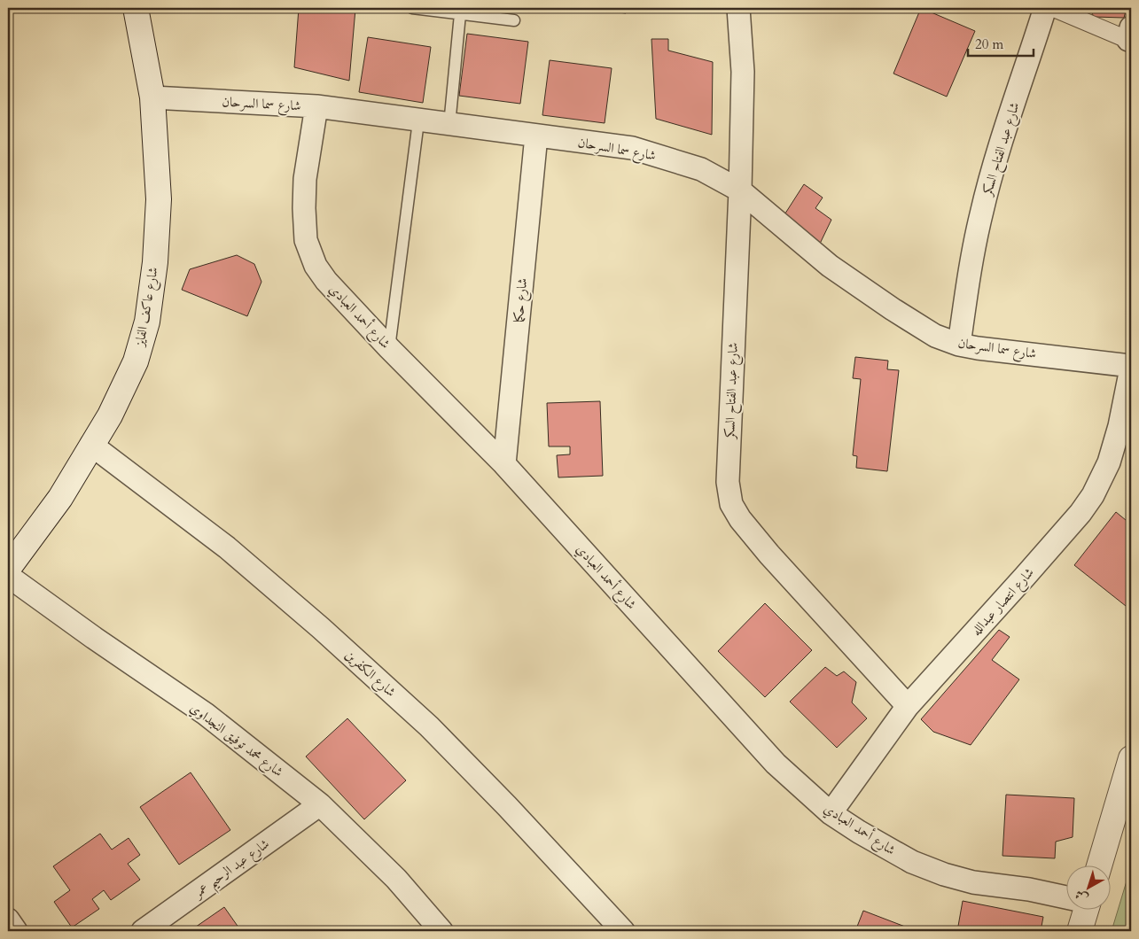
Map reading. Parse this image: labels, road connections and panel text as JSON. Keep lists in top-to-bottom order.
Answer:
{
  "streets": {
    "main road": ["شارع عاكف الفايز"],
    "street": [
      "شارع سما السرحان",
      "شارع عبد الفتاح السكر",
      "شارع حكما",
      "شارع أحمد العبادي",
      "شارع انتصار عبدالله",
      "شارع الكفرين",
      "شارع محمد توفيق النجداوي",
      "شارع عبد الرحيم عمر"
    ]
  },
  "crossings": [
    ["شارع سما السرحان", "شارع عبد الفتاح السكر"],
    ["شارع سما السرحان", "شارع حكما"],
    ["شارع سما السرحان", "شارع عاكف الفايز"],
    ["شارع سما السرحان", "شارع أحمد العبادي"],
    ["شارع سما السرحان", "شارع انتصار عبدالله"],
    ["شارع عبد الفتاح السكر", "شارع انتصار عبدالله"],
    ["شارع حكما", "شارع أحمد العبادي"],
    ["شارع عاكف الفايز", "شارع الكفرين"],
    ["شارع أحمد العبادي", "شارع انتصار عبدالله"],
    ["شارع محمد توفيق النجداوي", "شارع عبد الرحيم عمر"]
  ],
  "scale_bar": "20 m",
  "north": "bottom left"
}
